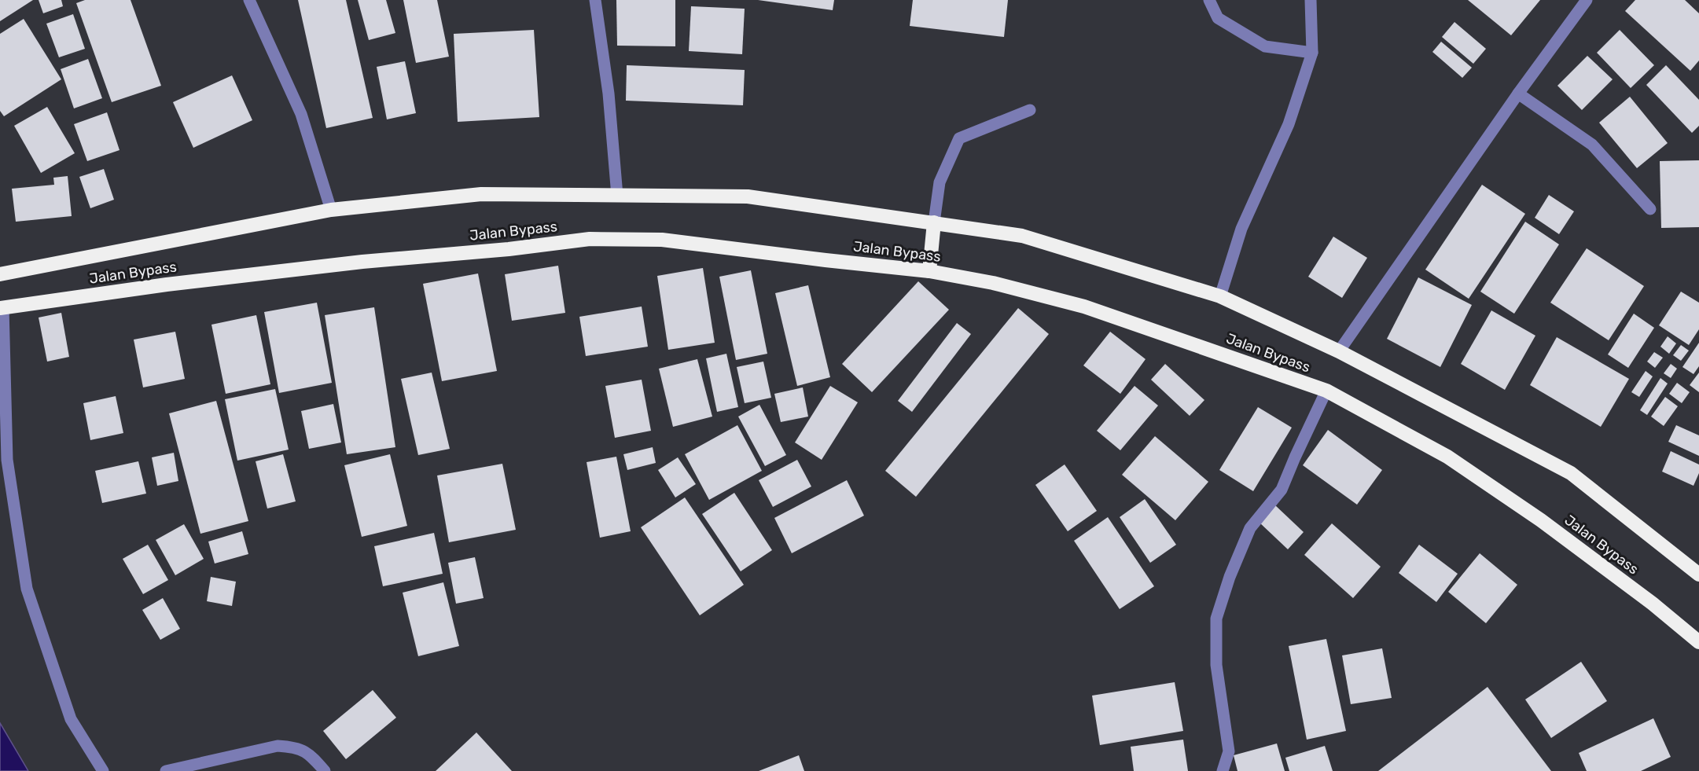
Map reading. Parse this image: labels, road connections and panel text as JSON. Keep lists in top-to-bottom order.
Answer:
{
  "streets": {
    "highway": ["Jalan Bypass"]
  }
}
